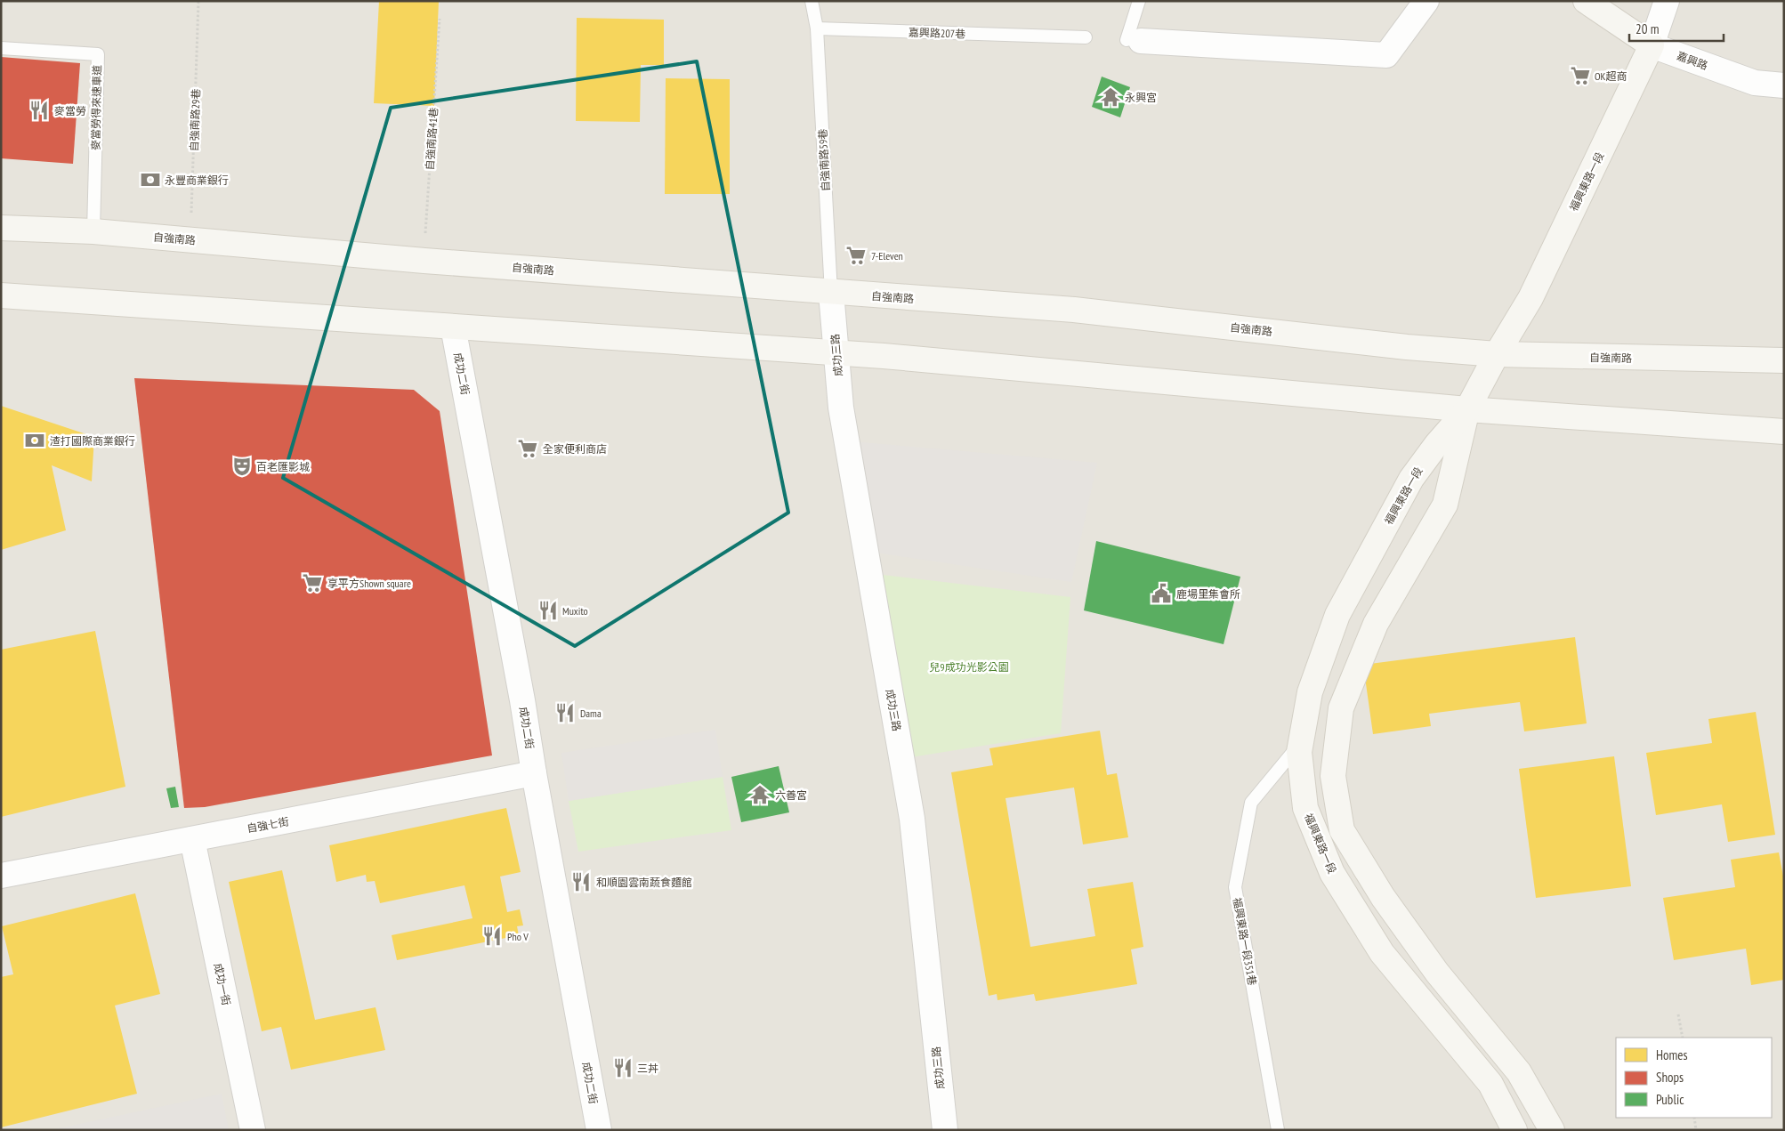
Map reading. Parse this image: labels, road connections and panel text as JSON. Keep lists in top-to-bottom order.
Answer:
{
  "streets": {
    "main road": ["嘉興路", "福興東路一段", "自強南路"],
    "street": [
      "成功三路",
      "成功二街",
      "自強七街",
      "成功一街"
    ],
    "lane": [
      "嘉興路207巷",
      "麥當勞得來速車道",
      "自強南路59巷",
      "福興東路一段351巷"
    ],
    "path": ["自強南路29巷", "自強南路41巷"]
  },
  "crossings": [
    ["嘉興路207巷", "自強南路59巷"],
    ["嘉興路", "福興東路一段"],
    ["麥當勞得來速車道", "自強南路"],
    ["自強南路29巷", "自強南路"],
    ["自強南路41巷", "自強南路"],
    ["自強南路59巷", "自強南路"],
    ["自強南路59巷", "成功三路"],
    ["福興東路一段", "自強南路"],
    ["福興東路一段", "福興東路一段351巷"],
    ["自強南路", "成功三路"],
    ["成功二街", "自強七街"],
    ["自強七街", "成功一街"]
  ],
  "parks": ["兒9成功光影公園"],
  "places": {
    "supermarket": [
      "OK超商",
      "7-Eleven",
      "全家便利商店",
      "享平方Shown square"
    ],
    "temple": ["永興宮", "六善宮"],
    "restaurant": [
      "麥當勞",
      "Muxito",
      "Dama",
      "和順園雲南蔬食麵館",
      "Pho V",
      "三丼"
    ],
    "bank": ["永豐商業銀行", "渣打國際商業銀行"],
    "theatre": ["百老匯影城"],
    "public building": ["鹿場里集會所"]
  },
  "legend": ["Homes", "Shops", "Public"],
  "scale_bar": "20 m"
}
